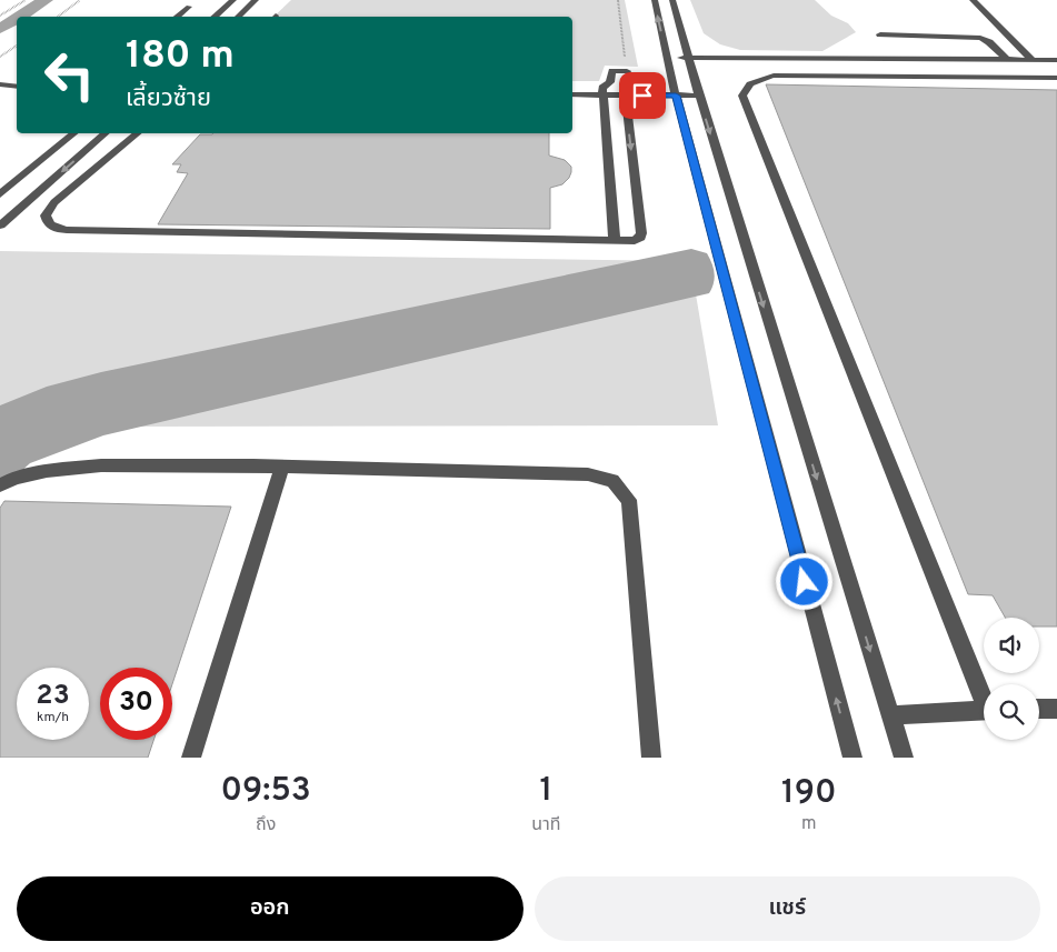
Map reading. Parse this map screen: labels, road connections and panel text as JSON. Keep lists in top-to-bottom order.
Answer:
{
  "page": {
    "turn": ["180 m", "เลี้ยวซ้าย"],
    "speed": "23 km/h",
    "limit": "30",
    "eta": [
      "09:53",
      "ถึง",
      "1",
      "นาที",
      "190",
      "m"
    ],
    "buttons": ["ออก", "แชร์"]
  }
}
